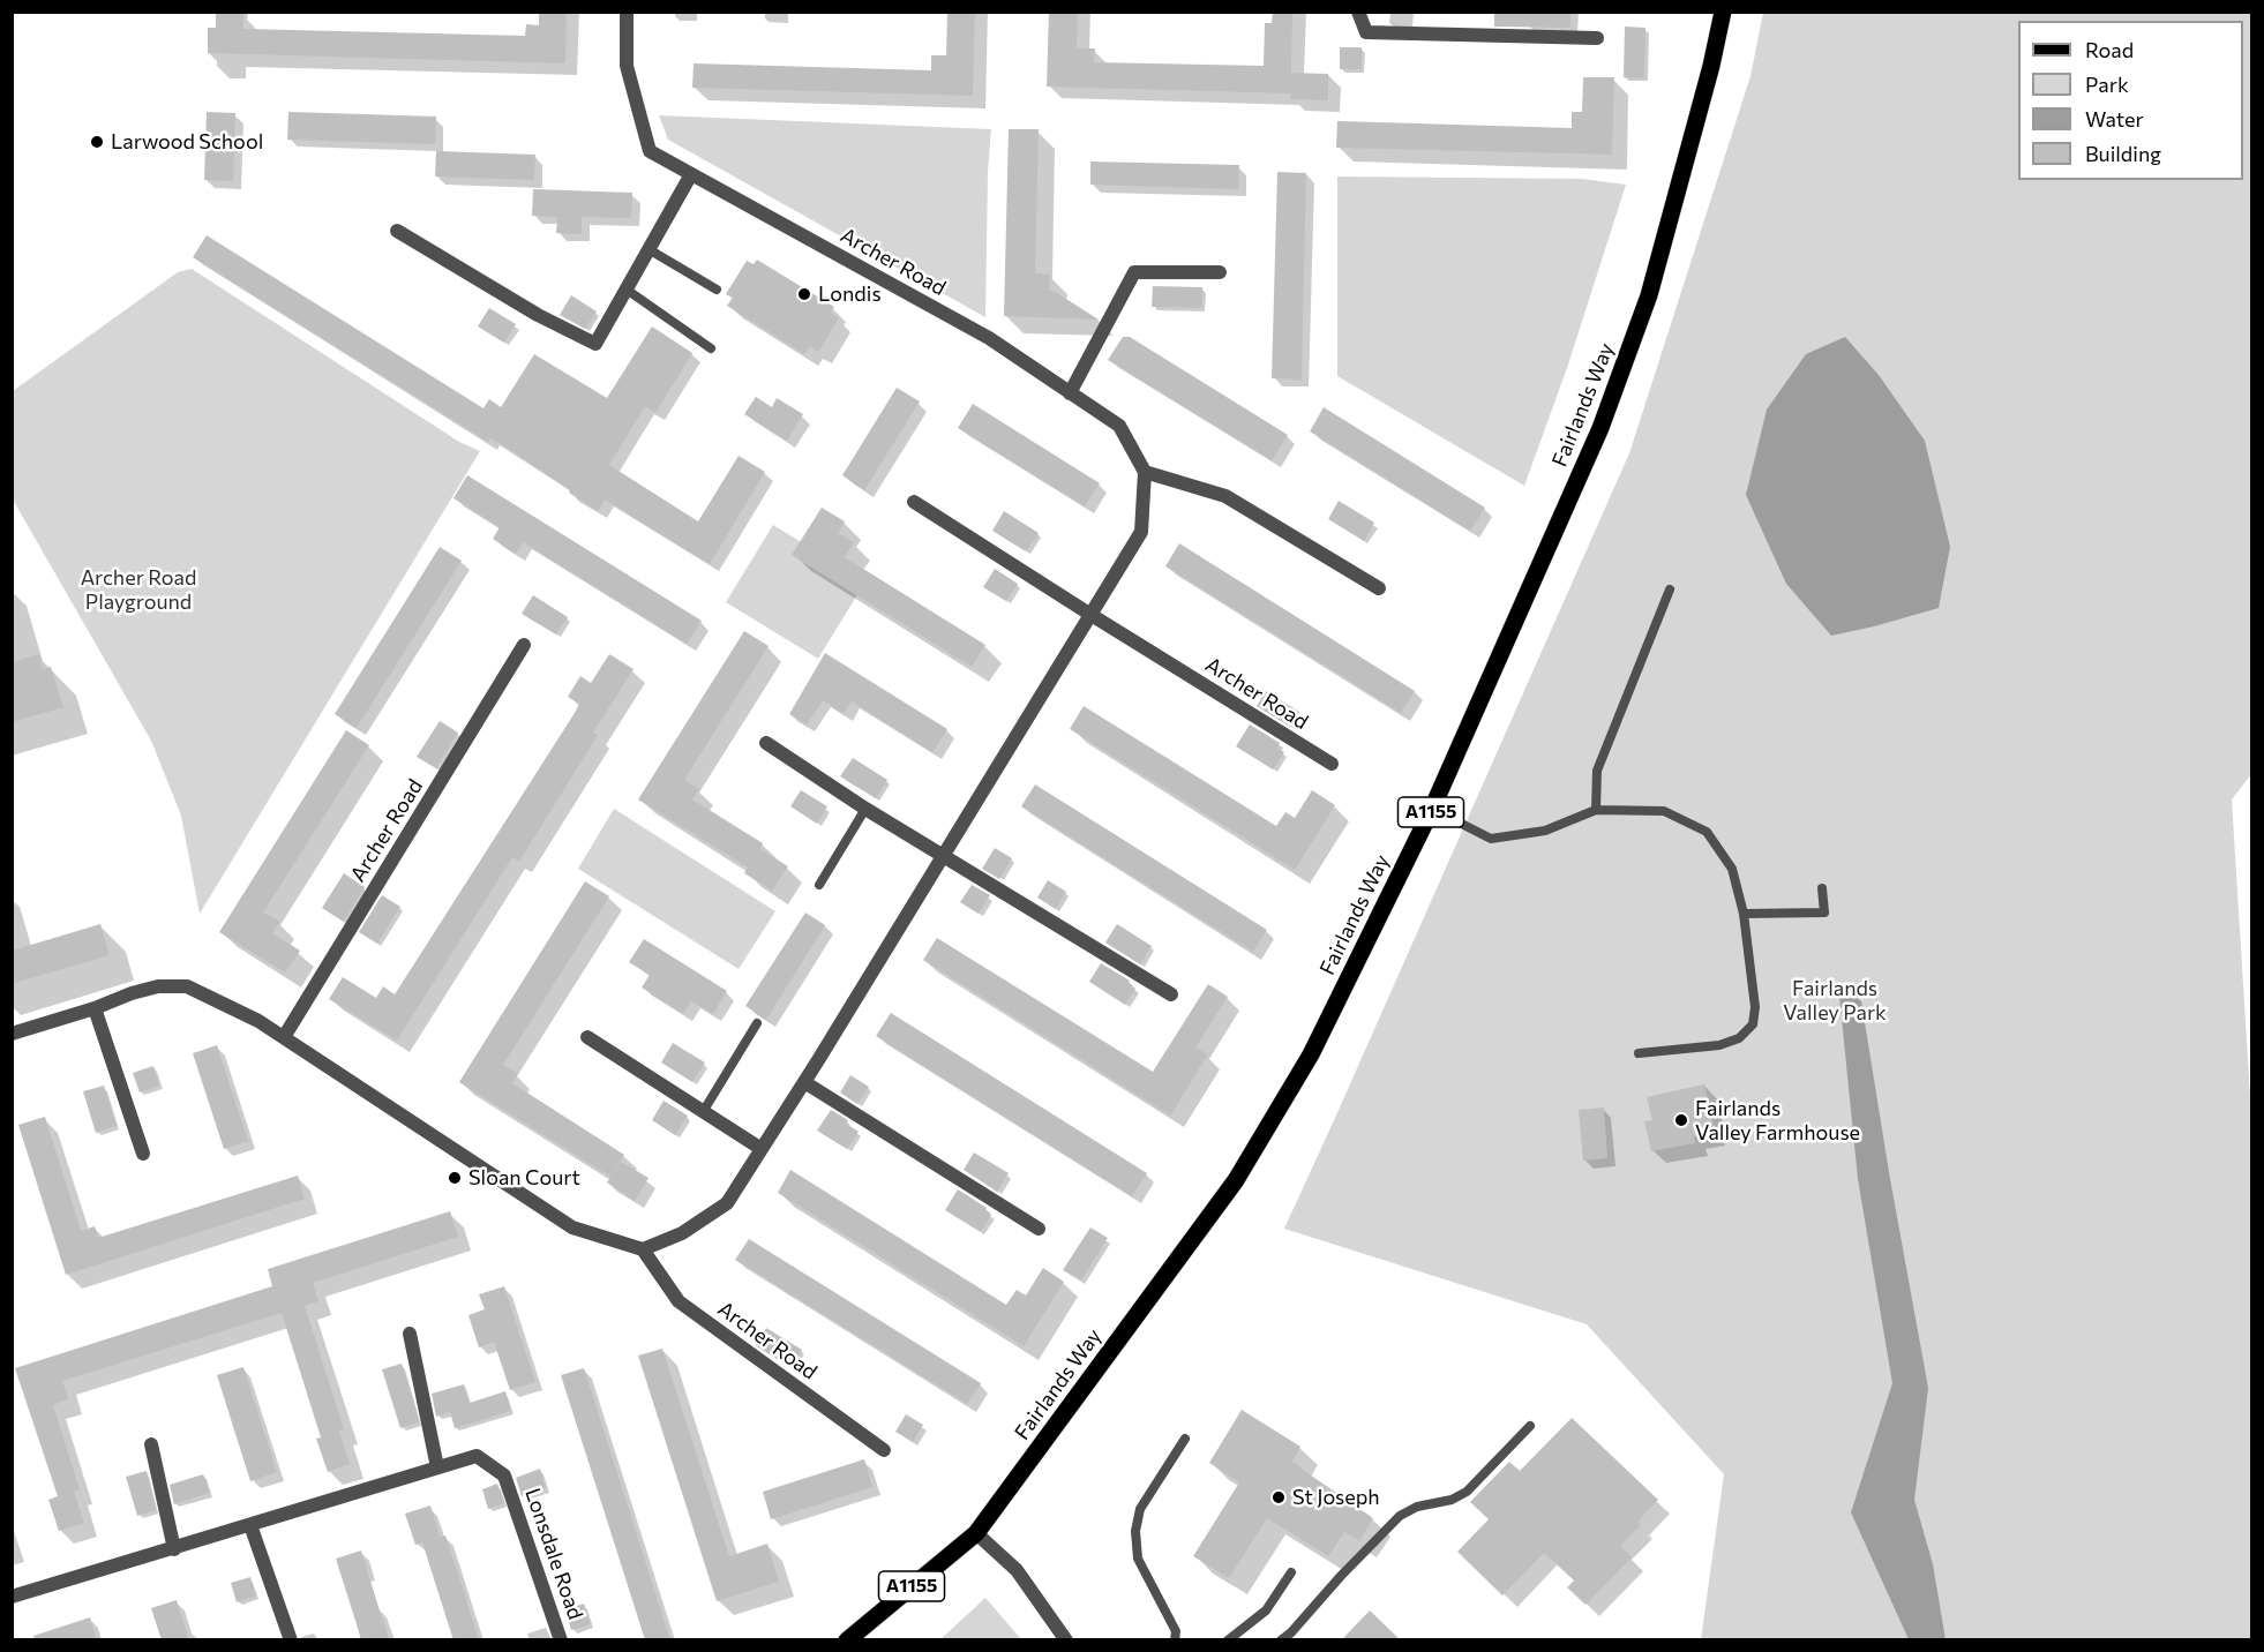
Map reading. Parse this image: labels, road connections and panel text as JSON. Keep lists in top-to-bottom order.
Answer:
{
  "streets": {
    "main road": ["Fairlands Way", "A1155"],
    "street": ["Archer Road", "Lonsdale Road"]
  },
  "parks": ["Archer Road Playground", "Fairlands Valley Park"],
  "places": [
    "Larwood School",
    "Londis",
    "Fairlands Valley Farmhouse",
    "Sloan Court",
    "St Joseph"
  ],
  "legend": [
    "Road",
    "Park",
    "Water",
    "Building"
  ]
}
